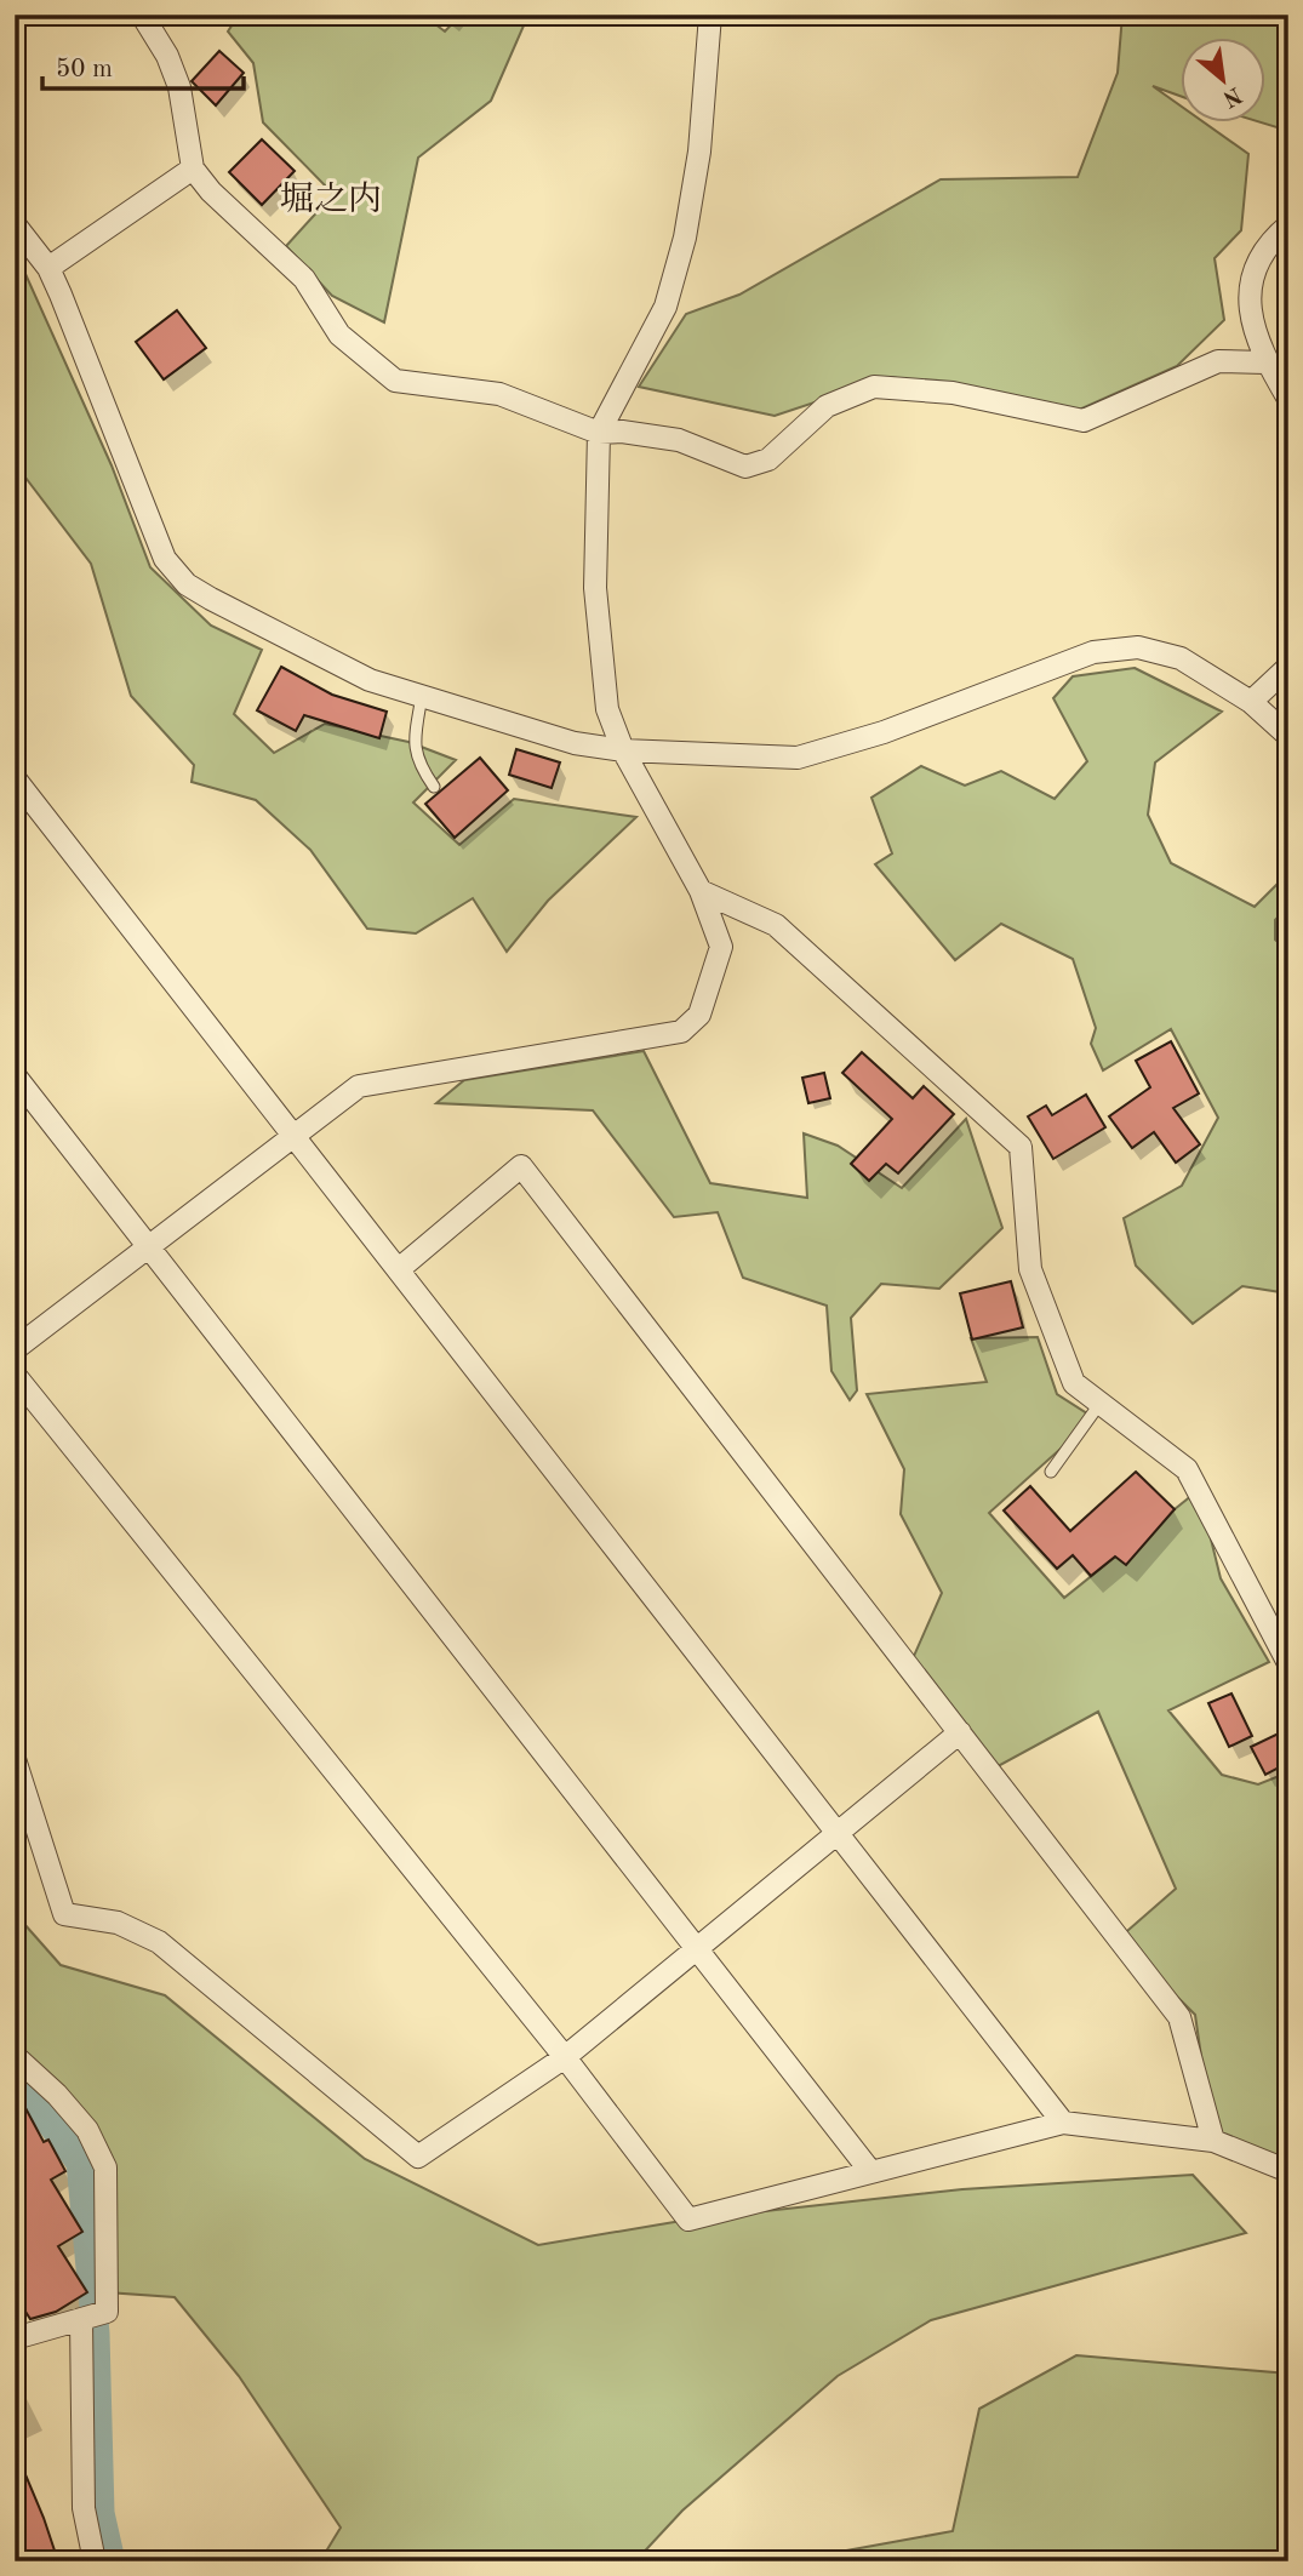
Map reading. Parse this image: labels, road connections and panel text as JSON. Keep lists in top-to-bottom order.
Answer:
{
  "districts": ["堀之内"],
  "scale_bar": "50 m",
  "north": "bottom right"
}
